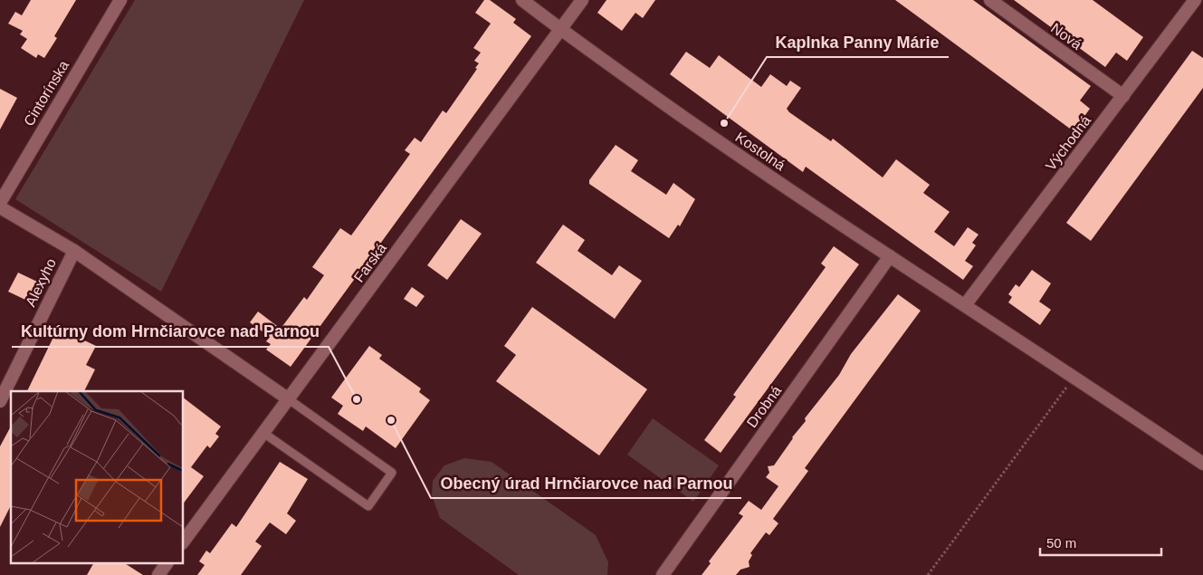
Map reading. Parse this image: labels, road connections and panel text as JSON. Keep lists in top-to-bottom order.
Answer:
{
  "streets": {
    "street": [
      "Nová",
      "Cintorínska",
      "Východná",
      "Kostolná",
      "Farská",
      "Alexyho",
      "Drobná"
    ]
  },
  "crossings": [
    ["Nová", "Východná"],
    ["Východná", "Kostolná"],
    ["Kostolná", "Farská"],
    ["Kostolná", "Drobná"]
  ],
  "places": ["Kaplnka Panny Márie", "Kultúrny dom Hrnčiarovce nad Parnou", "Obecný úrad Hrnčiarovce nad Parnou"],
  "scale_bar": "50 m"
}
